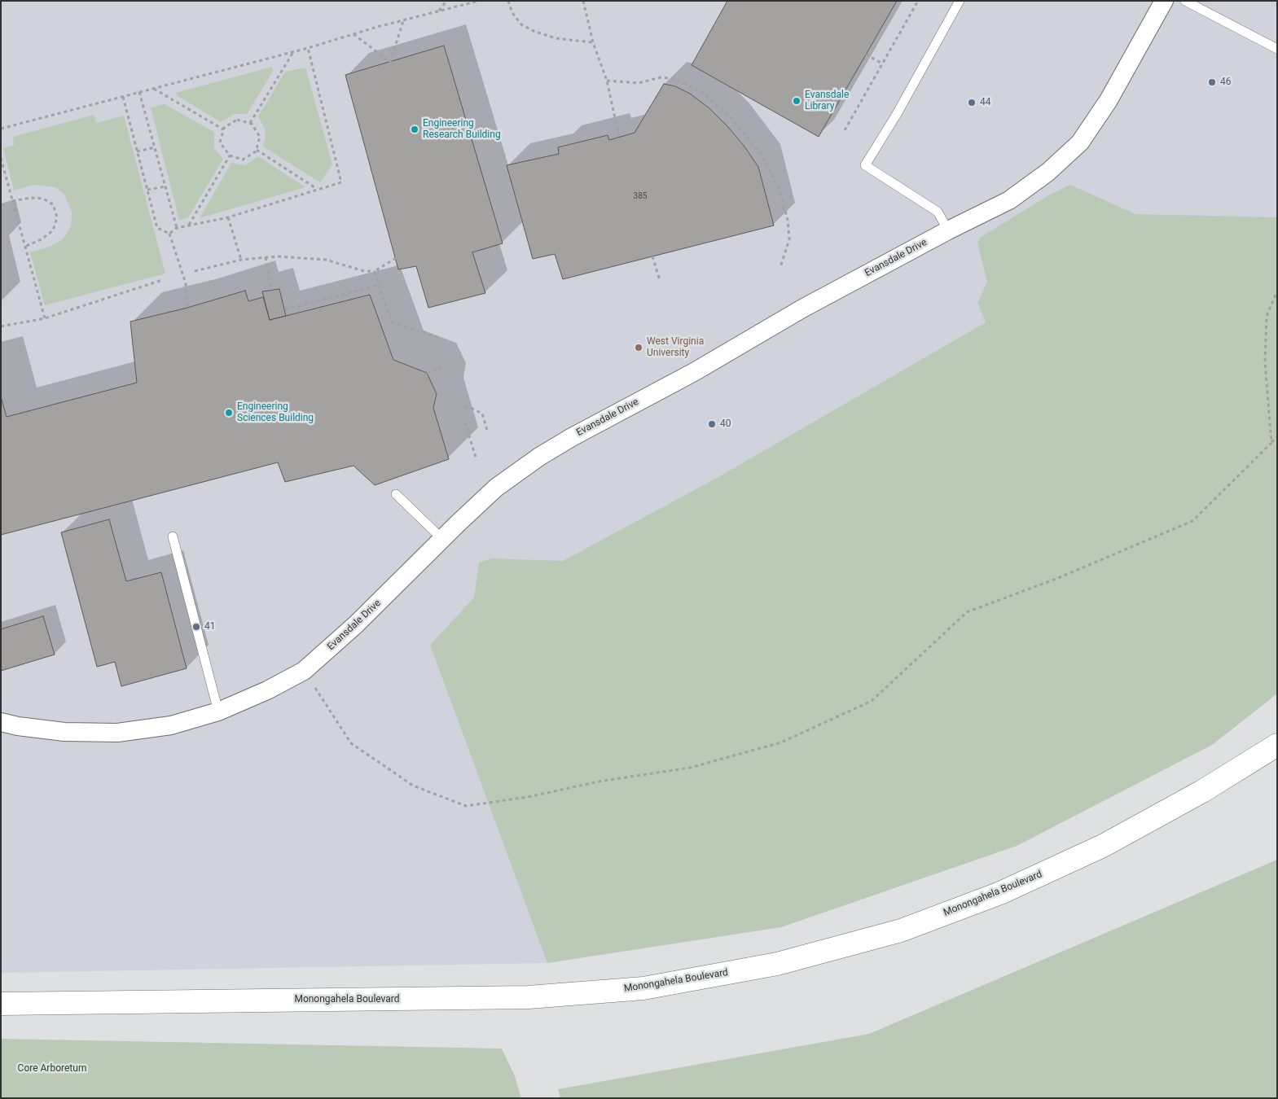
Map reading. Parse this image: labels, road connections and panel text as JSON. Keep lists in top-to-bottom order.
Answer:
{
  "streets": {
    "main road": ["Monongahela Boulevard"],
    "street": ["Evansdale Drive"]
  },
  "parks": ["Core Arboretum"],
  "places": [
    "46",
    "Evansdale Library",
    "44",
    "Engineering Research Building",
    "West Virginia University",
    "Engineering Sciences Building",
    "40",
    "41"
  ],
  "house_numbers": ["385"]
}
